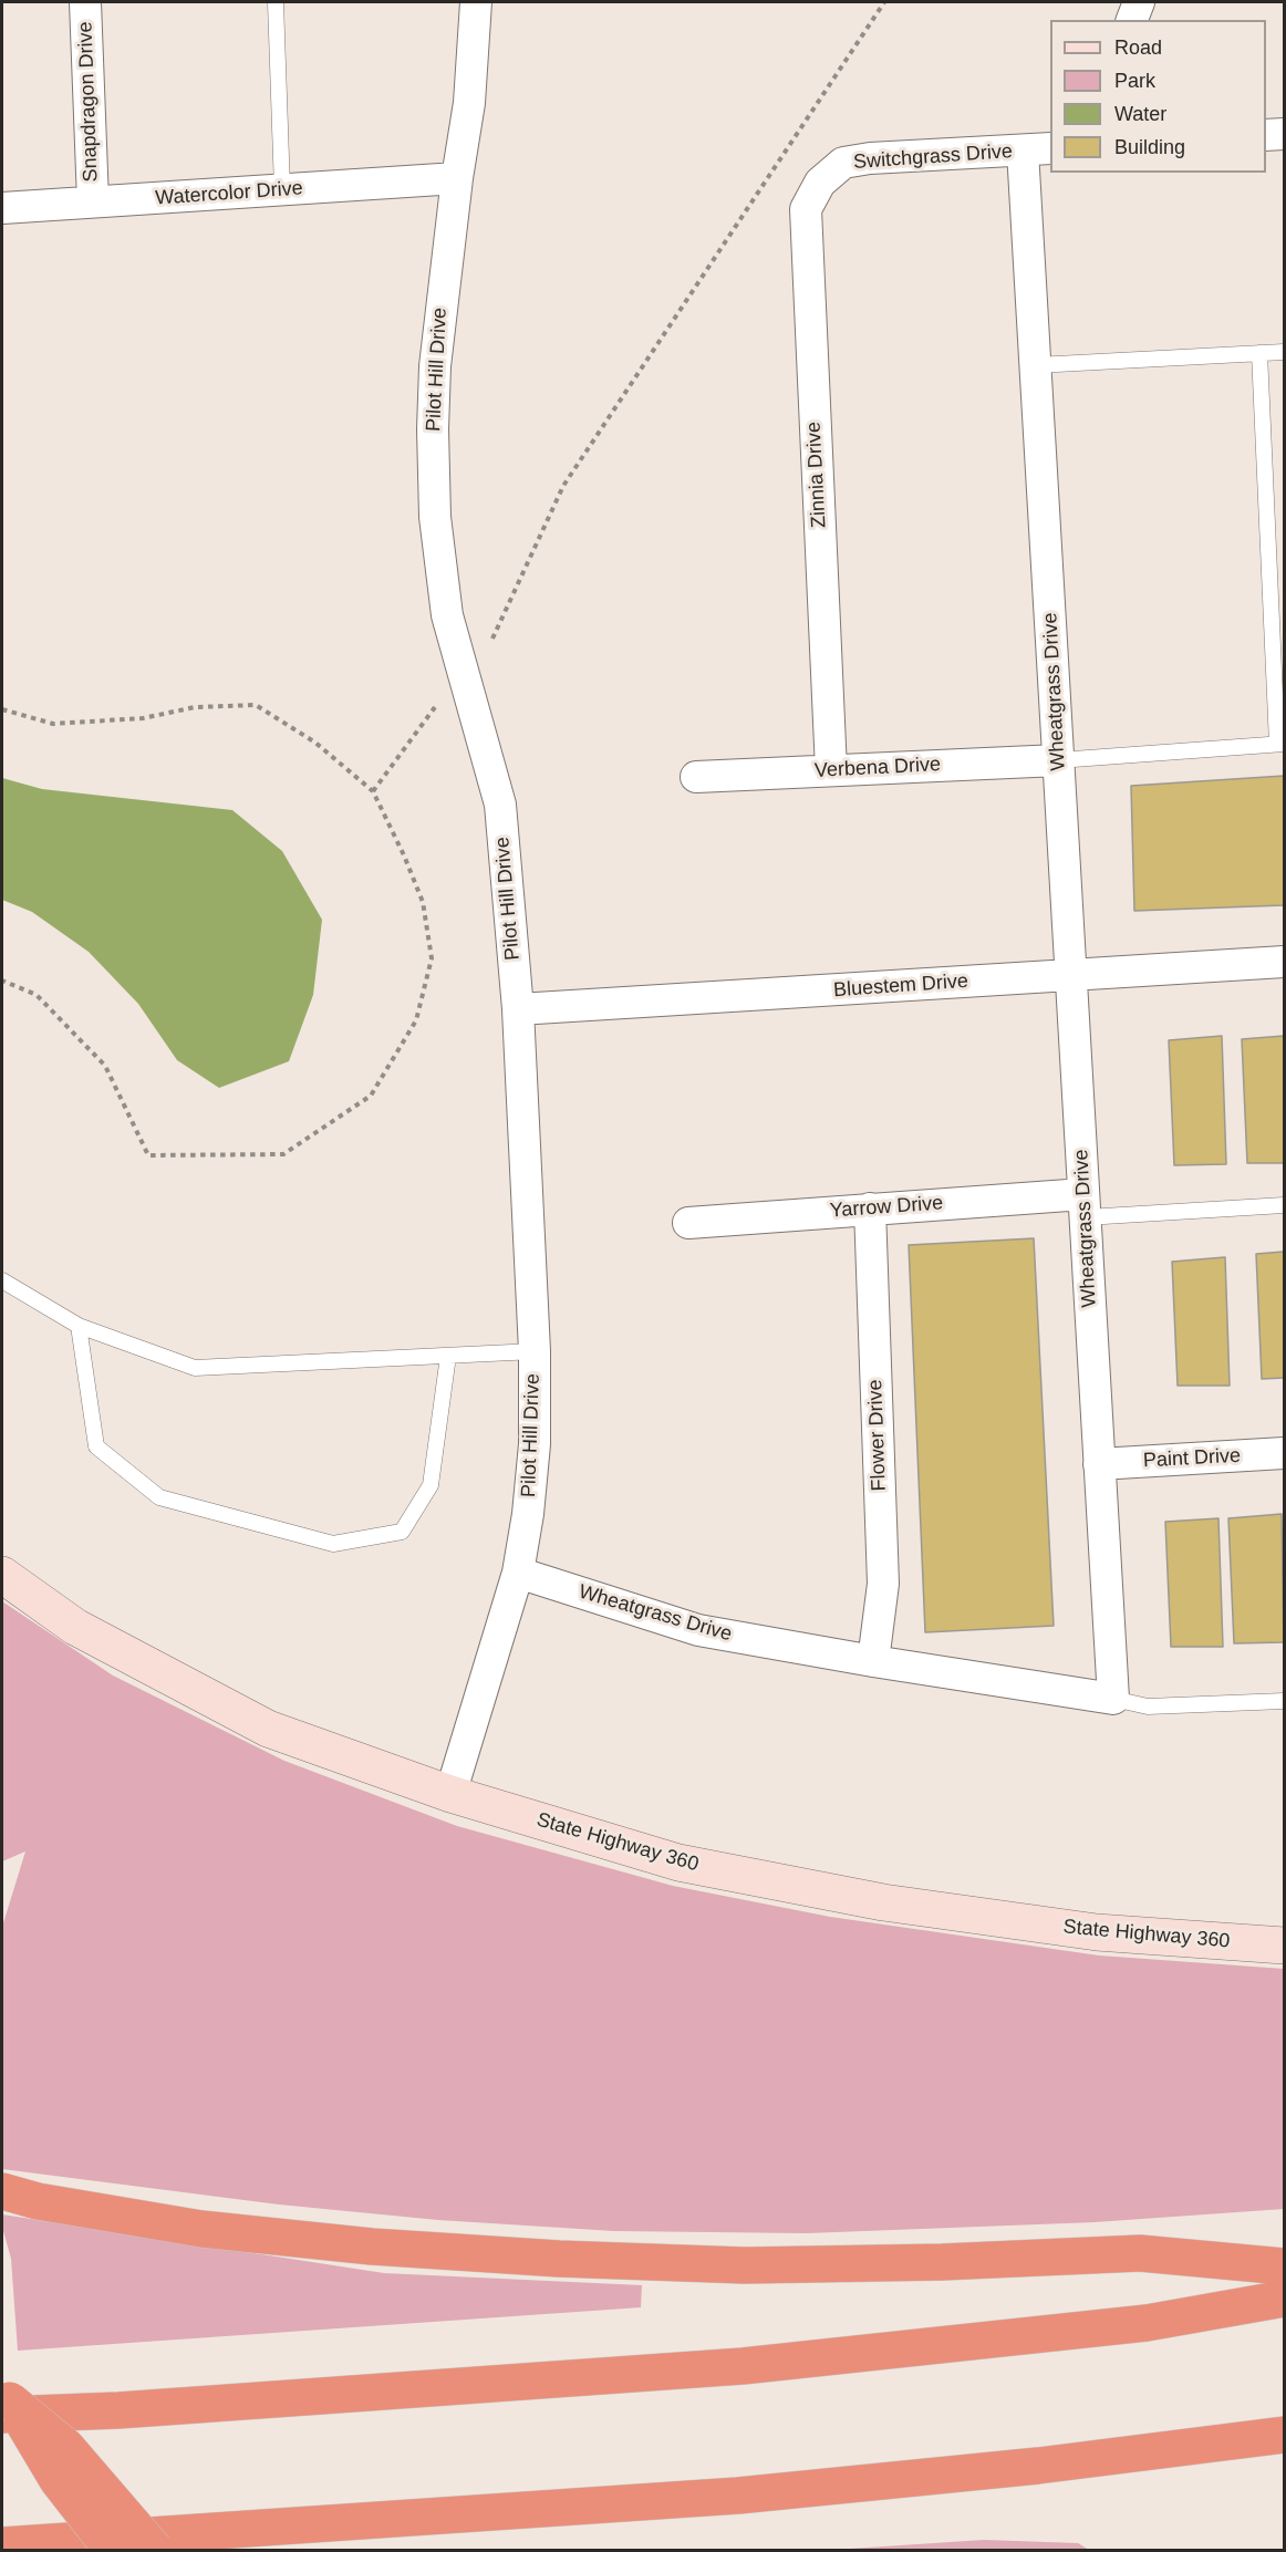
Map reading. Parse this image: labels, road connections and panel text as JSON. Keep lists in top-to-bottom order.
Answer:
{
  "streets": {
    "main road": ["State Highway 360"],
    "street": [
      "Snapdragon Drive",
      "Switchgrass Drive",
      "Watercolor Drive",
      "Pilot Hill Drive",
      "Zinnia Drive",
      "Wheatgrass Drive",
      "Verbena Drive",
      "Bluestem Drive",
      "Yarrow Drive",
      "Flower Drive",
      "Paint Drive"
    ]
  },
  "crossings": [
    ["Snapdragon Drive", "Watercolor Drive"],
    ["Switchgrass Drive", "Zinnia Drive"],
    ["Switchgrass Drive", "Wheatgrass Drive"],
    ["Watercolor Drive", "Pilot Hill Drive"],
    ["Pilot Hill Drive", "Wheatgrass Drive"],
    ["Pilot Hill Drive", "Bluestem Drive"],
    ["Pilot Hill Drive", "State Highway 360"],
    ["Zinnia Drive", "Verbena Drive"],
    ["Wheatgrass Drive", "Verbena Drive"],
    ["Wheatgrass Drive", "Bluestem Drive"],
    ["Wheatgrass Drive", "Yarrow Drive"],
    ["Wheatgrass Drive", "Flower Drive"],
    ["Wheatgrass Drive", "Paint Drive"],
    ["Yarrow Drive", "Flower Drive"]
  ],
  "legend": [
    "Road",
    "Park",
    "Water",
    "Building"
  ]
}
